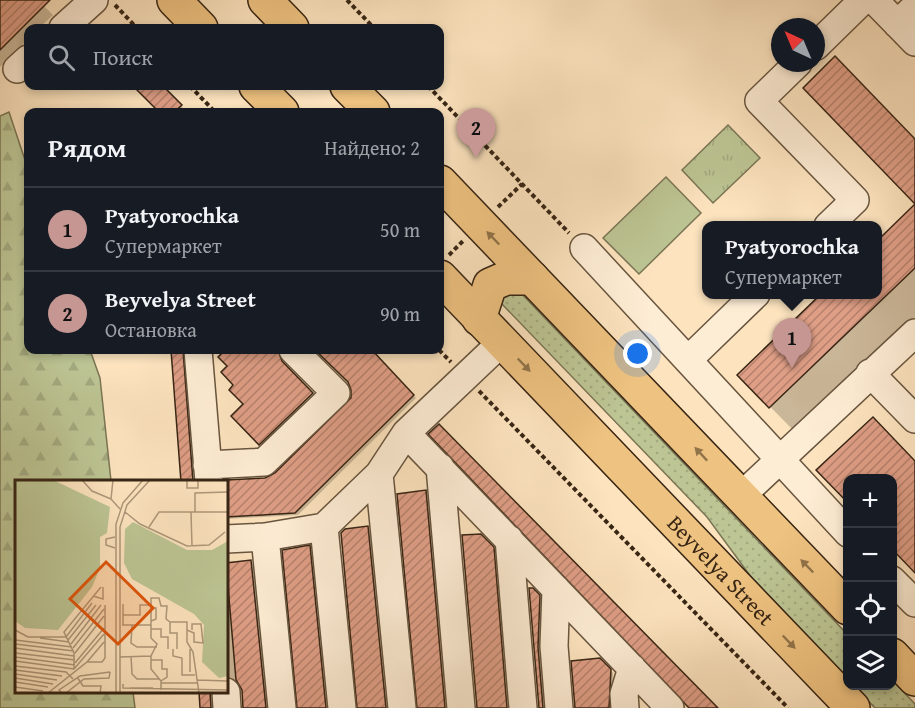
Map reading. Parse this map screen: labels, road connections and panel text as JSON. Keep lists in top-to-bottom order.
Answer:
{
  "streets": {
    "main road": ["Beyvelya Street"]
  },
  "north": "top left",
  "page": {
    "search": "Поиск",
    "pins": ["2", "1"],
    "heading": ["Рядом", "Найдено: 2"],
    "list": [
      {
        "mark": "1",
        "name": "Pyatyorochka",
        "note": "Супермаркет",
        "value": "50 m"
      },
      {
        "mark": "2",
        "name": "Beyvelya Street",
        "note": "Остановка",
        "value": "90 m"
      }
    ],
    "popup": ["Pyatyorochka", "Супермаркет"],
    "map_buttons": ["+", "−"]
  }
}
